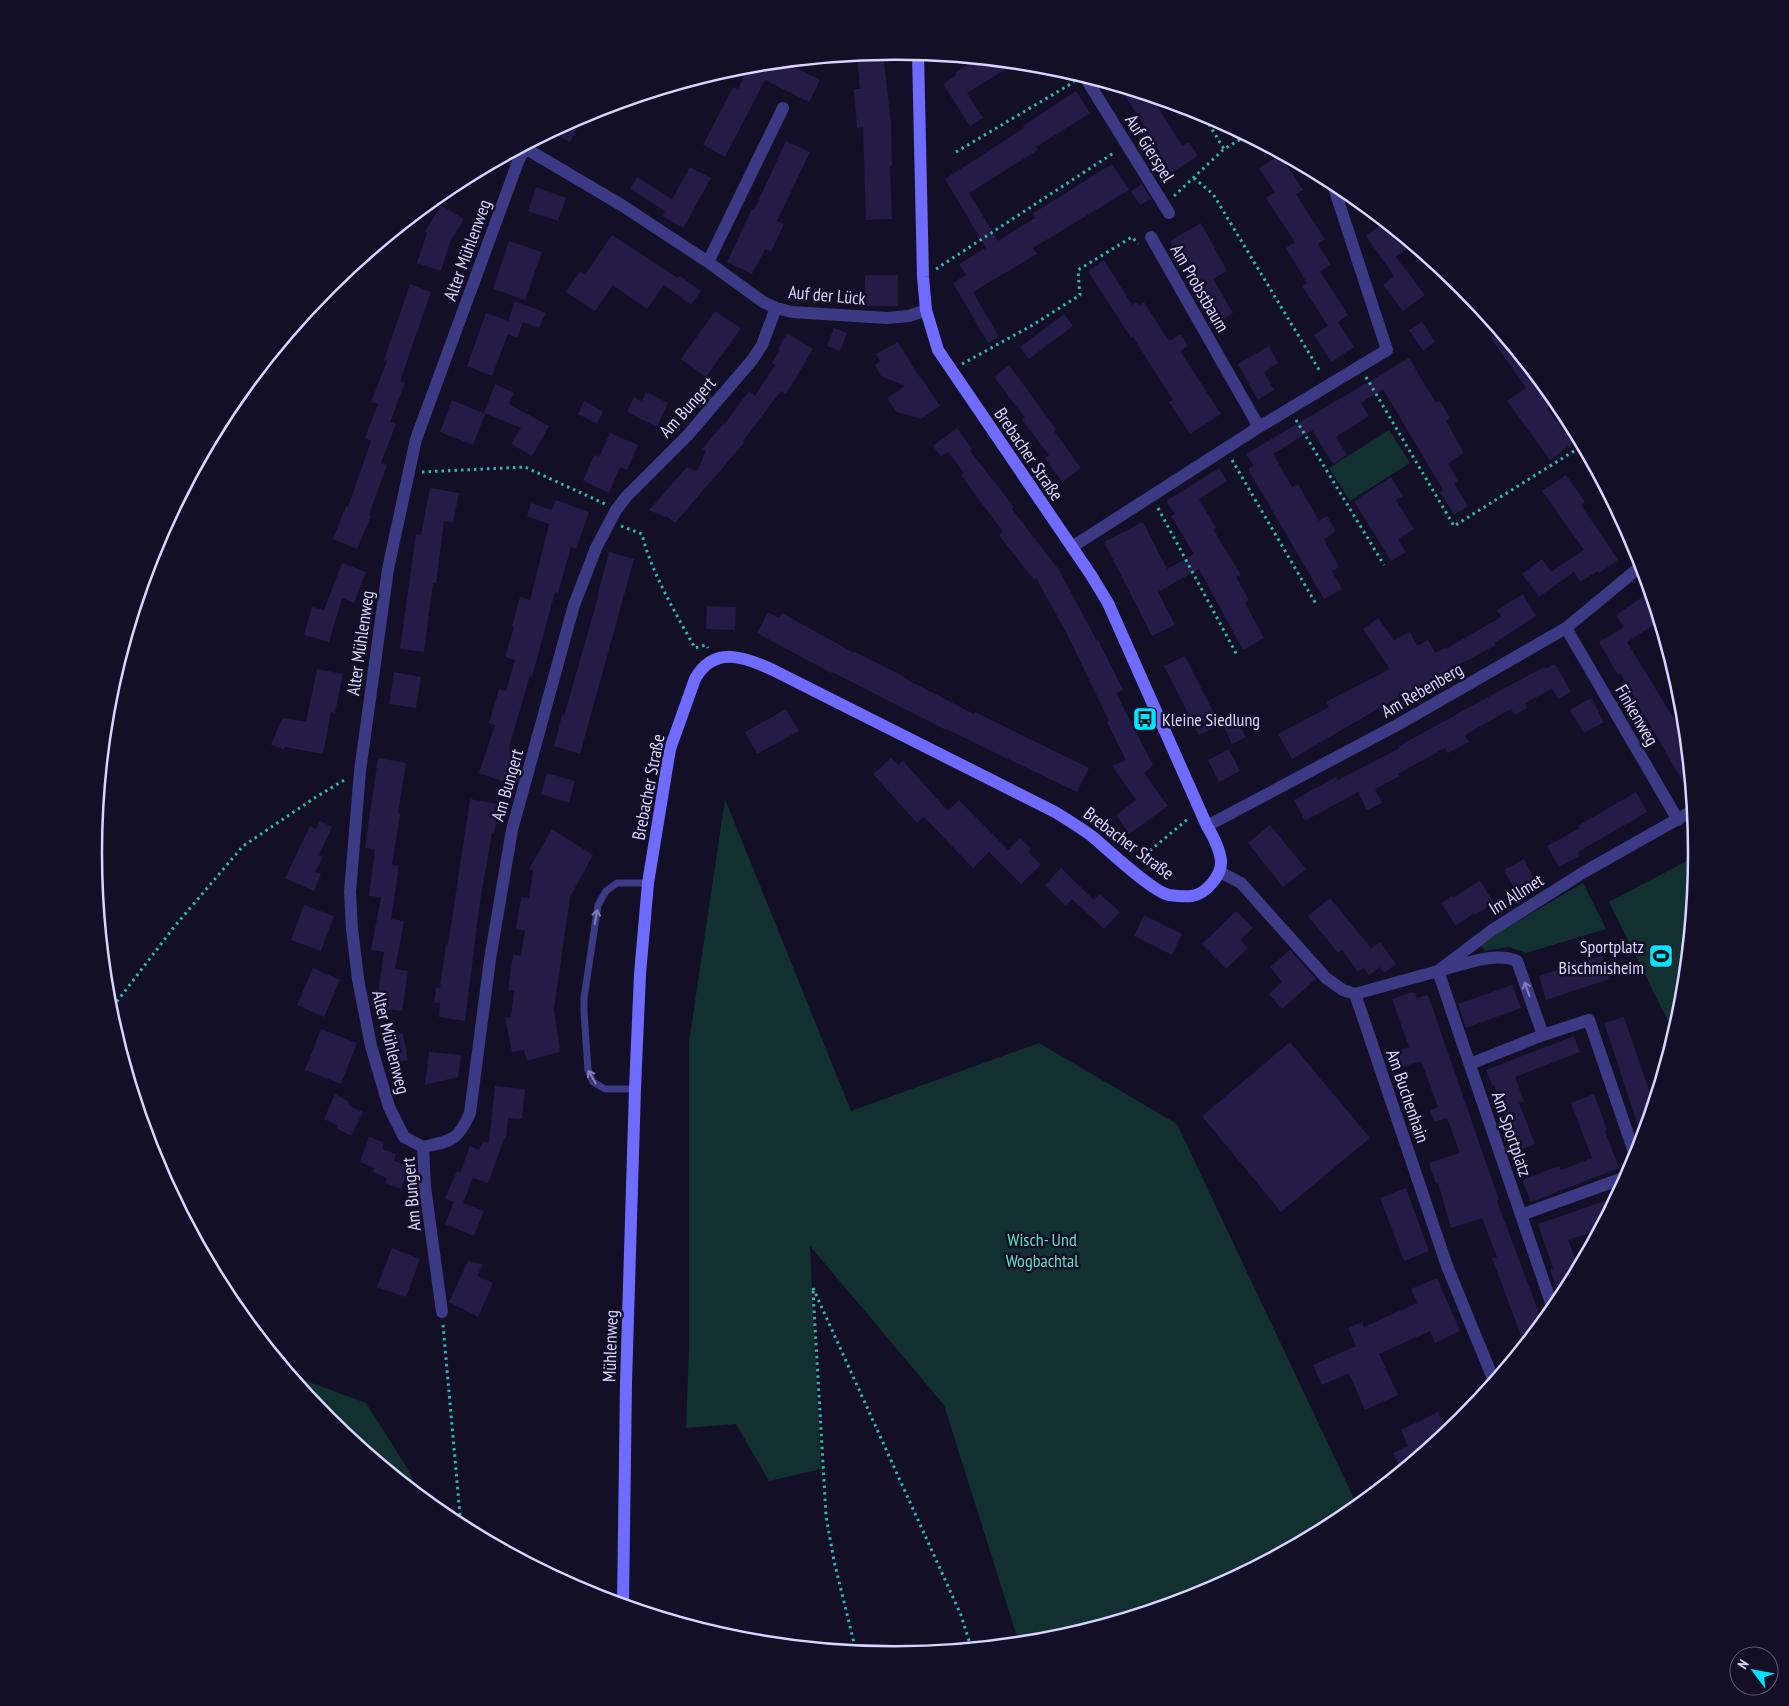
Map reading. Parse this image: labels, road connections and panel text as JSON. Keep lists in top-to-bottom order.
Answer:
{
  "streets": {
    "street": [
      "Auf Gierspel",
      "Alter Mühlenweg",
      "Am Probstbaum",
      "Auf der Lück",
      "Am Bungert",
      "Brebacher Straße",
      "Am Rebenberg",
      "Finkenweg",
      "Im Allmet",
      "Am Buchenhain",
      "Am Sportplatz",
      "Mühlenweg"
    ]
  },
  "crossings": [
    ["Alter Mühlenweg", "Am Bungert"],
    ["Am Probstbaum", "Brebacher Straße"],
    ["Auf der Lück", "Am Bungert"],
    ["Auf der Lück", "Brebacher Straße"],
    ["Brebacher Straße", "Am Rebenberg"],
    ["Brebacher Straße", "Mühlenweg"],
    ["Am Rebenberg", "Finkenweg"],
    ["Finkenweg", "Im Allmet"],
    ["Im Allmet", "Am Buchenhain"],
    ["Im Allmet", "Am Sportplatz"]
  ],
  "parks": ["Wisch- Und Wogbachtal"],
  "places": {
    "bus stop": ["Kleine Siedlung"],
    "sports": ["Sportplatz Bischmisheim"]
  },
  "north": "top left"
}
